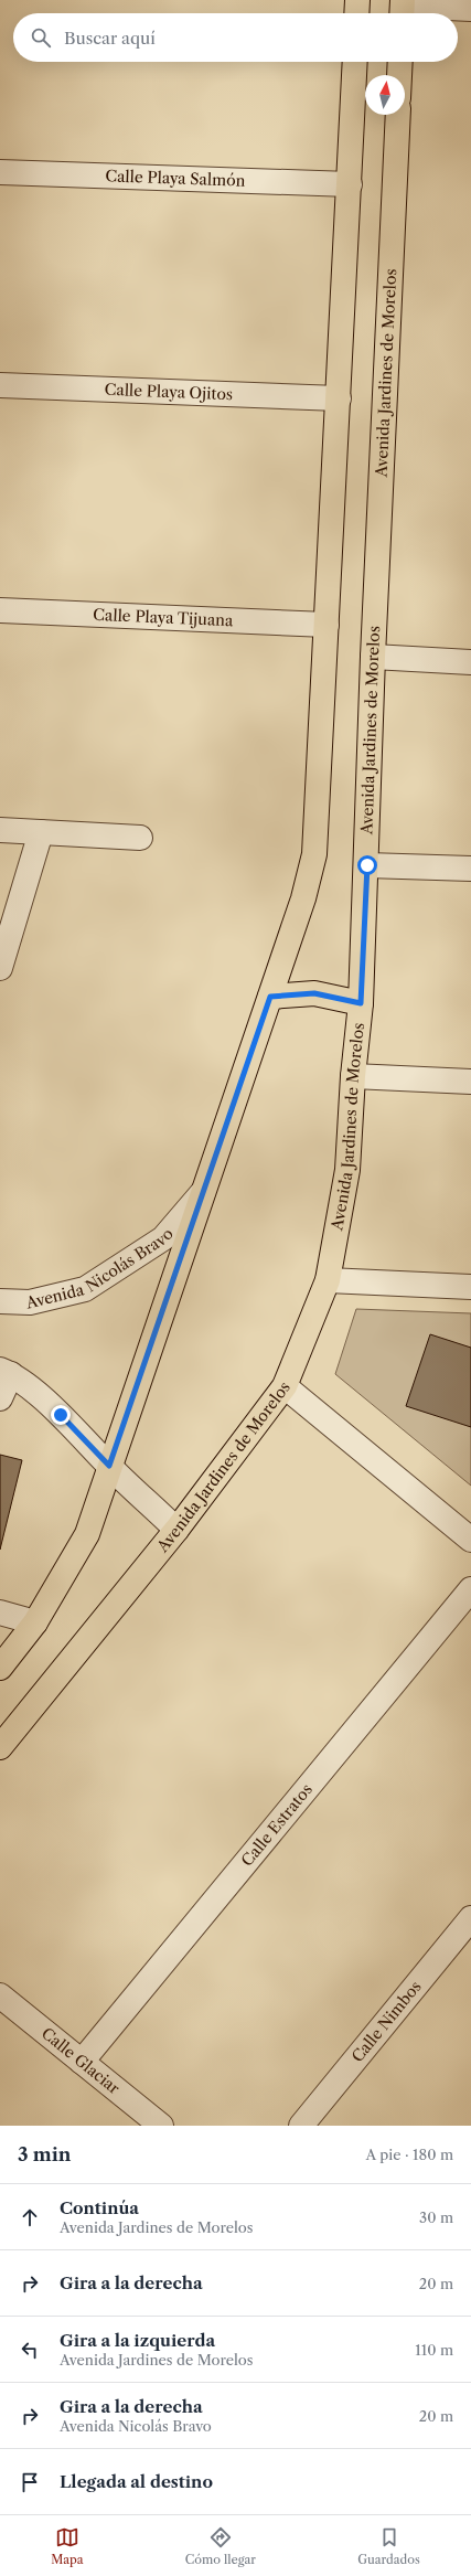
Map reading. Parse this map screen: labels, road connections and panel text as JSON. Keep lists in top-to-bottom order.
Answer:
{
  "streets": {
    "main road": ["Avenida Jardines de Morelos"],
    "street": [
      "Calle Playa Salmón",
      "Calle Playa Ojitos",
      "Calle Playa Tijuana",
      "Avenida Nicolás Bravo",
      "Calle Estratos",
      "Calle Nimbos",
      "Calle Glaciar"
    ]
  },
  "crossings": [
    ["Calle Estratos", "Calle Glaciar"]
  ],
  "north": "top",
  "page": {
    "search": "Buscar aquí",
    "heading": ["3 min", "A pie · 180 m"],
    "list": [
      ["Continúa", "Avenida Jardines de Morelos", "30 m"],
      ["Gira a la derecha", "20 m"],
      ["Gira a la izquierda", "Avenida Jardines de Morelos", "110 m"],
      ["Gira a la derecha", "Avenida Nicolás Bravo", "20 m"],
      "Llegada al destino"
    ],
    "nav": ["Mapa", "Cómo llegar", "Guardados"]
  }
}
